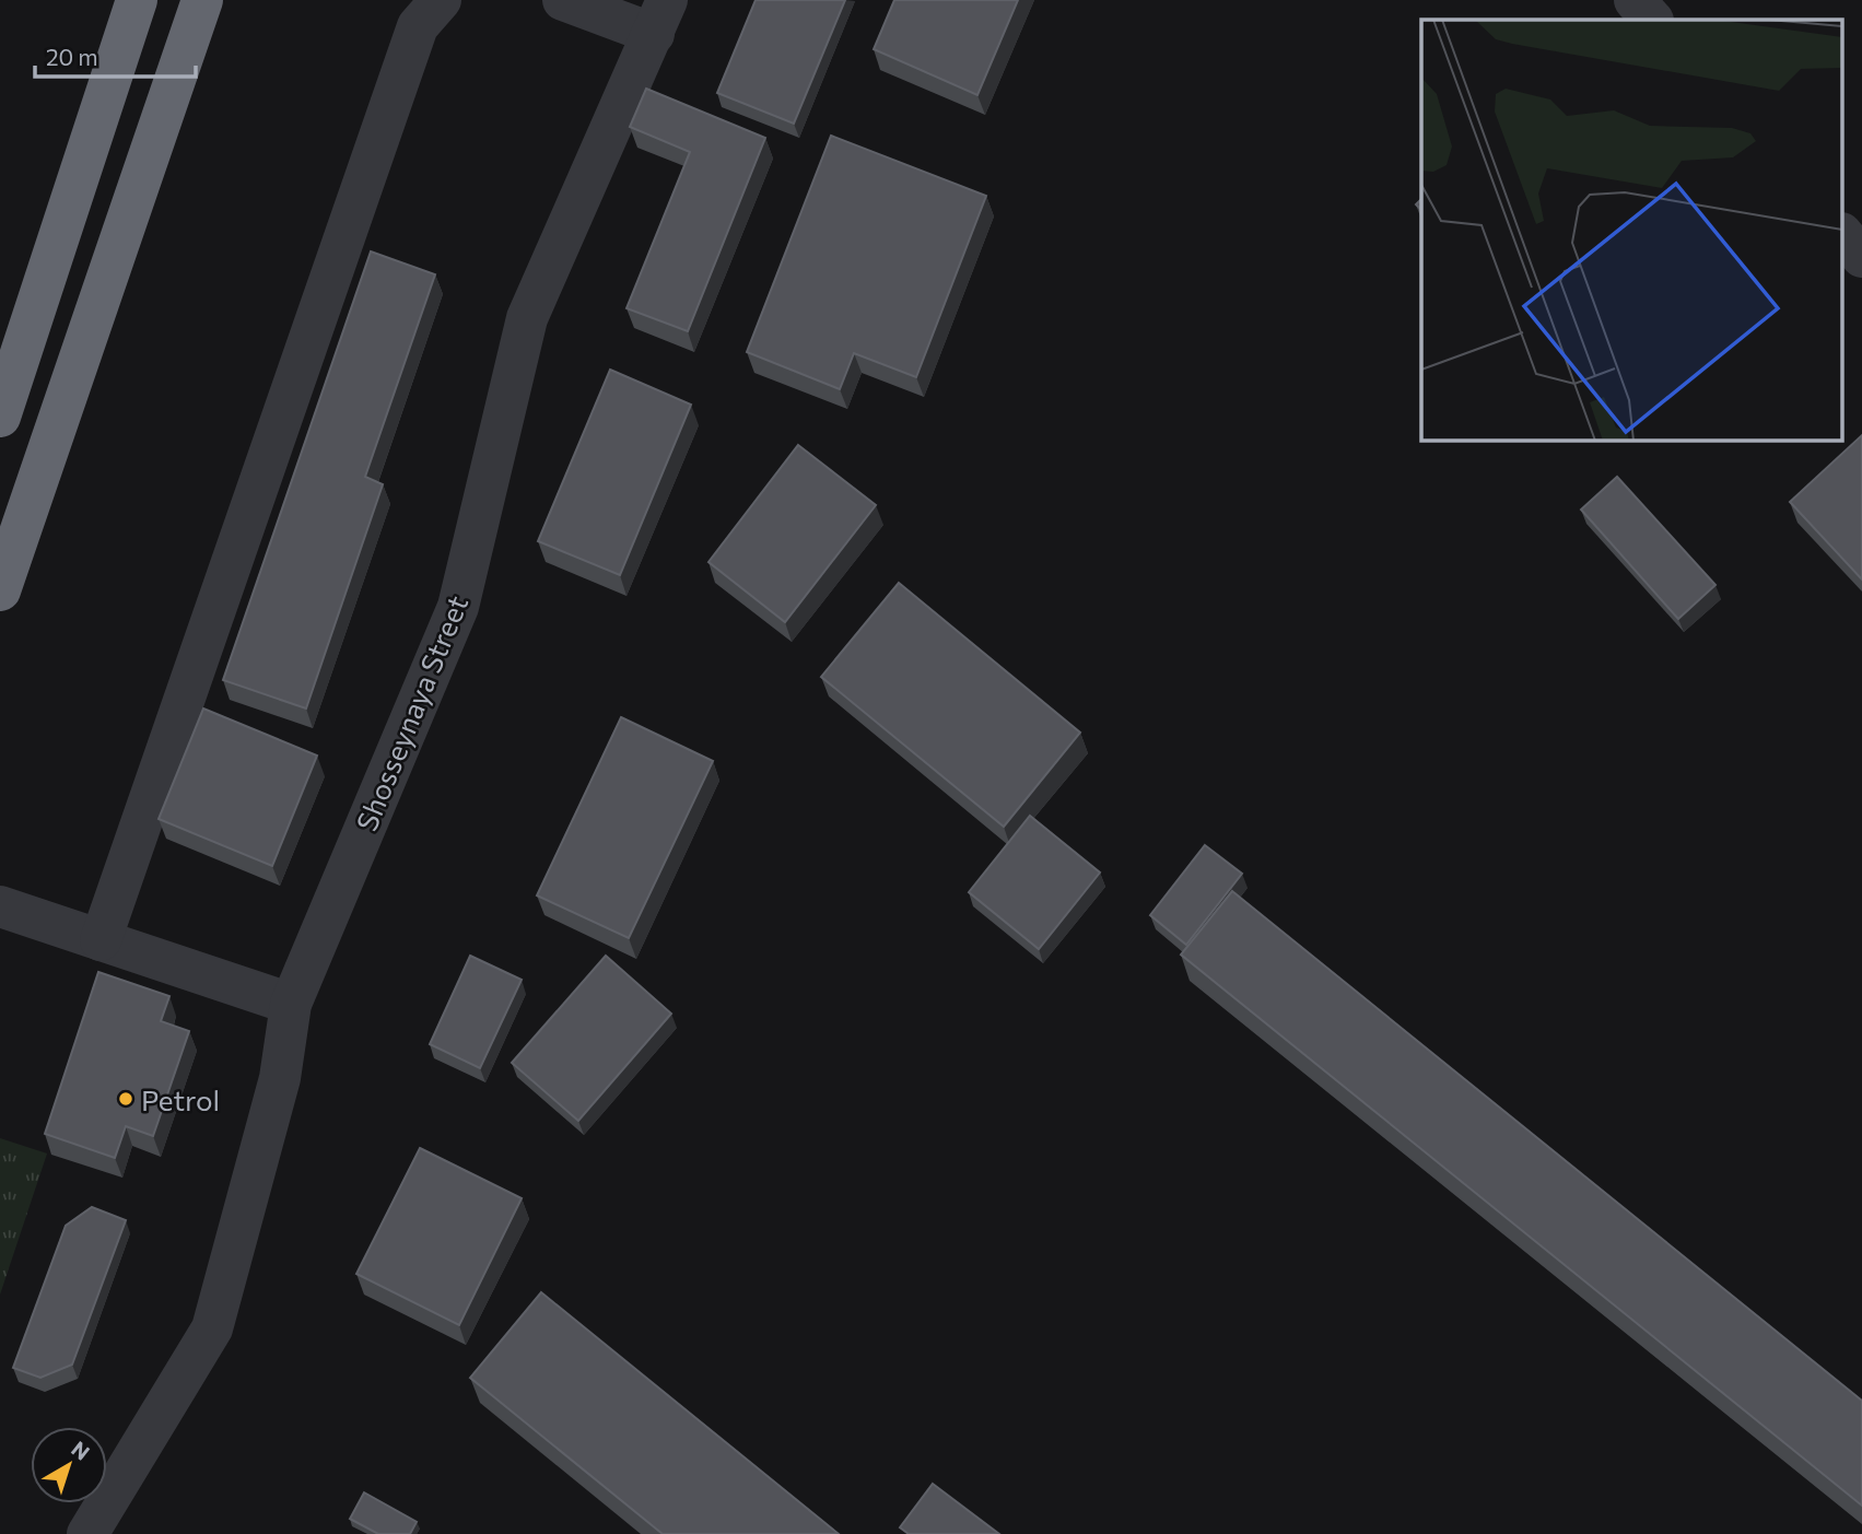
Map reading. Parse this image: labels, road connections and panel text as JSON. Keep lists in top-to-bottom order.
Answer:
{
  "streets": {
    "street": ["Shosseynaya Street"]
  },
  "places": ["Petrol"],
  "scale_bar": "20 m",
  "north": "top right"
}
